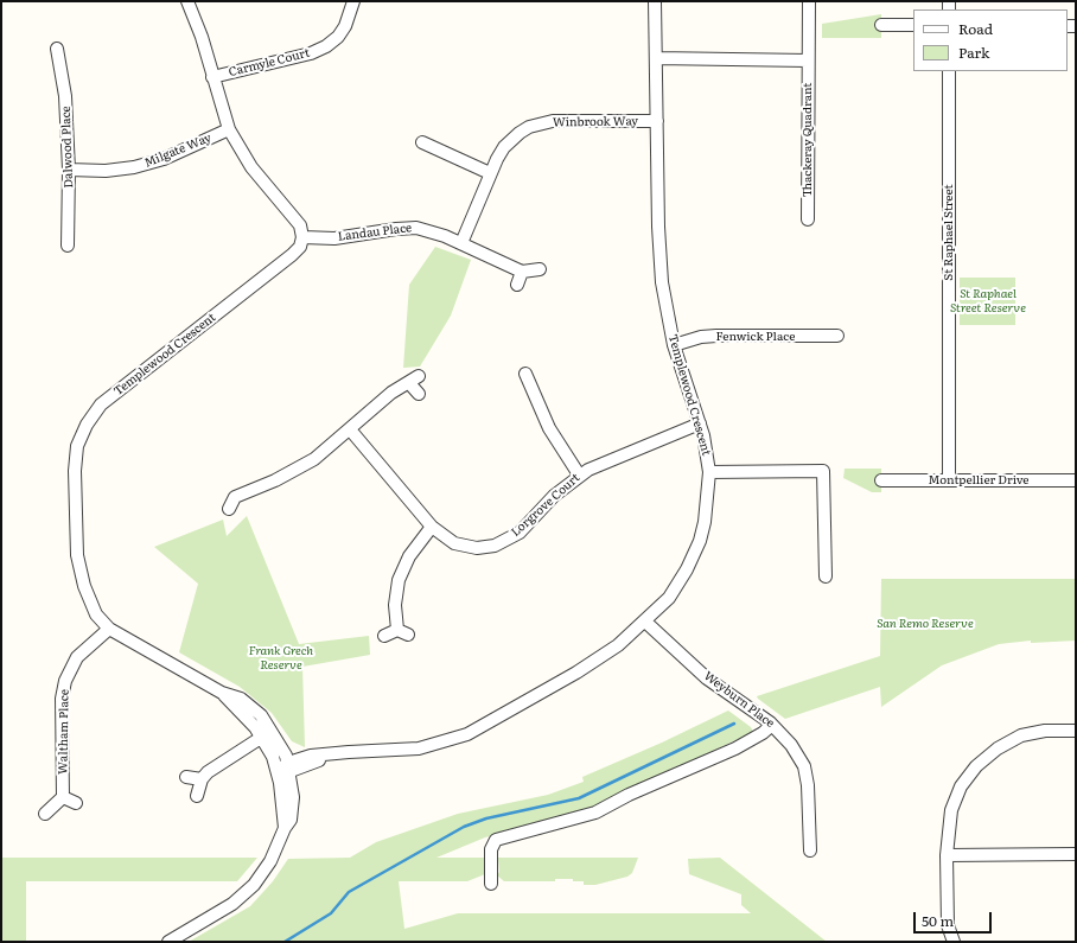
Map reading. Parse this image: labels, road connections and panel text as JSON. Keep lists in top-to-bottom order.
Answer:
{
  "streets": {
    "street": [
      "Carmyle Court",
      "Winbrook Way",
      "Thackeray Quadrant",
      "Dalwood Place",
      "Milgate Way",
      "Landau Place",
      "St Raphael Street",
      "Fenwick Place",
      "Templewood Crescent",
      "Montpellier Drive",
      "Lorgrove Court",
      "Weyburn Place",
      "Waltham Place"
    ]
  },
  "crossings": [
    ["Winbrook Way", "Landau Place"],
    ["Winbrook Way", "Templewood Crescent"],
    ["Dalwood Place", "Milgate Way"],
    ["Landau Place", "Templewood Crescent"],
    ["St Raphael Street", "Montpellier Drive"],
    ["Fenwick Place", "Templewood Crescent"],
    ["Templewood Crescent", "Lorgrove Court"],
    ["Templewood Crescent", "Weyburn Place"],
    ["Templewood Crescent", "Waltham Place"]
  ],
  "parks": ["St Raphael Street Reserve", "San Remo Reserve", "Frank Grech Reserve"],
  "legend": ["Road", "Park"],
  "scale_bar": "50 m"
}
